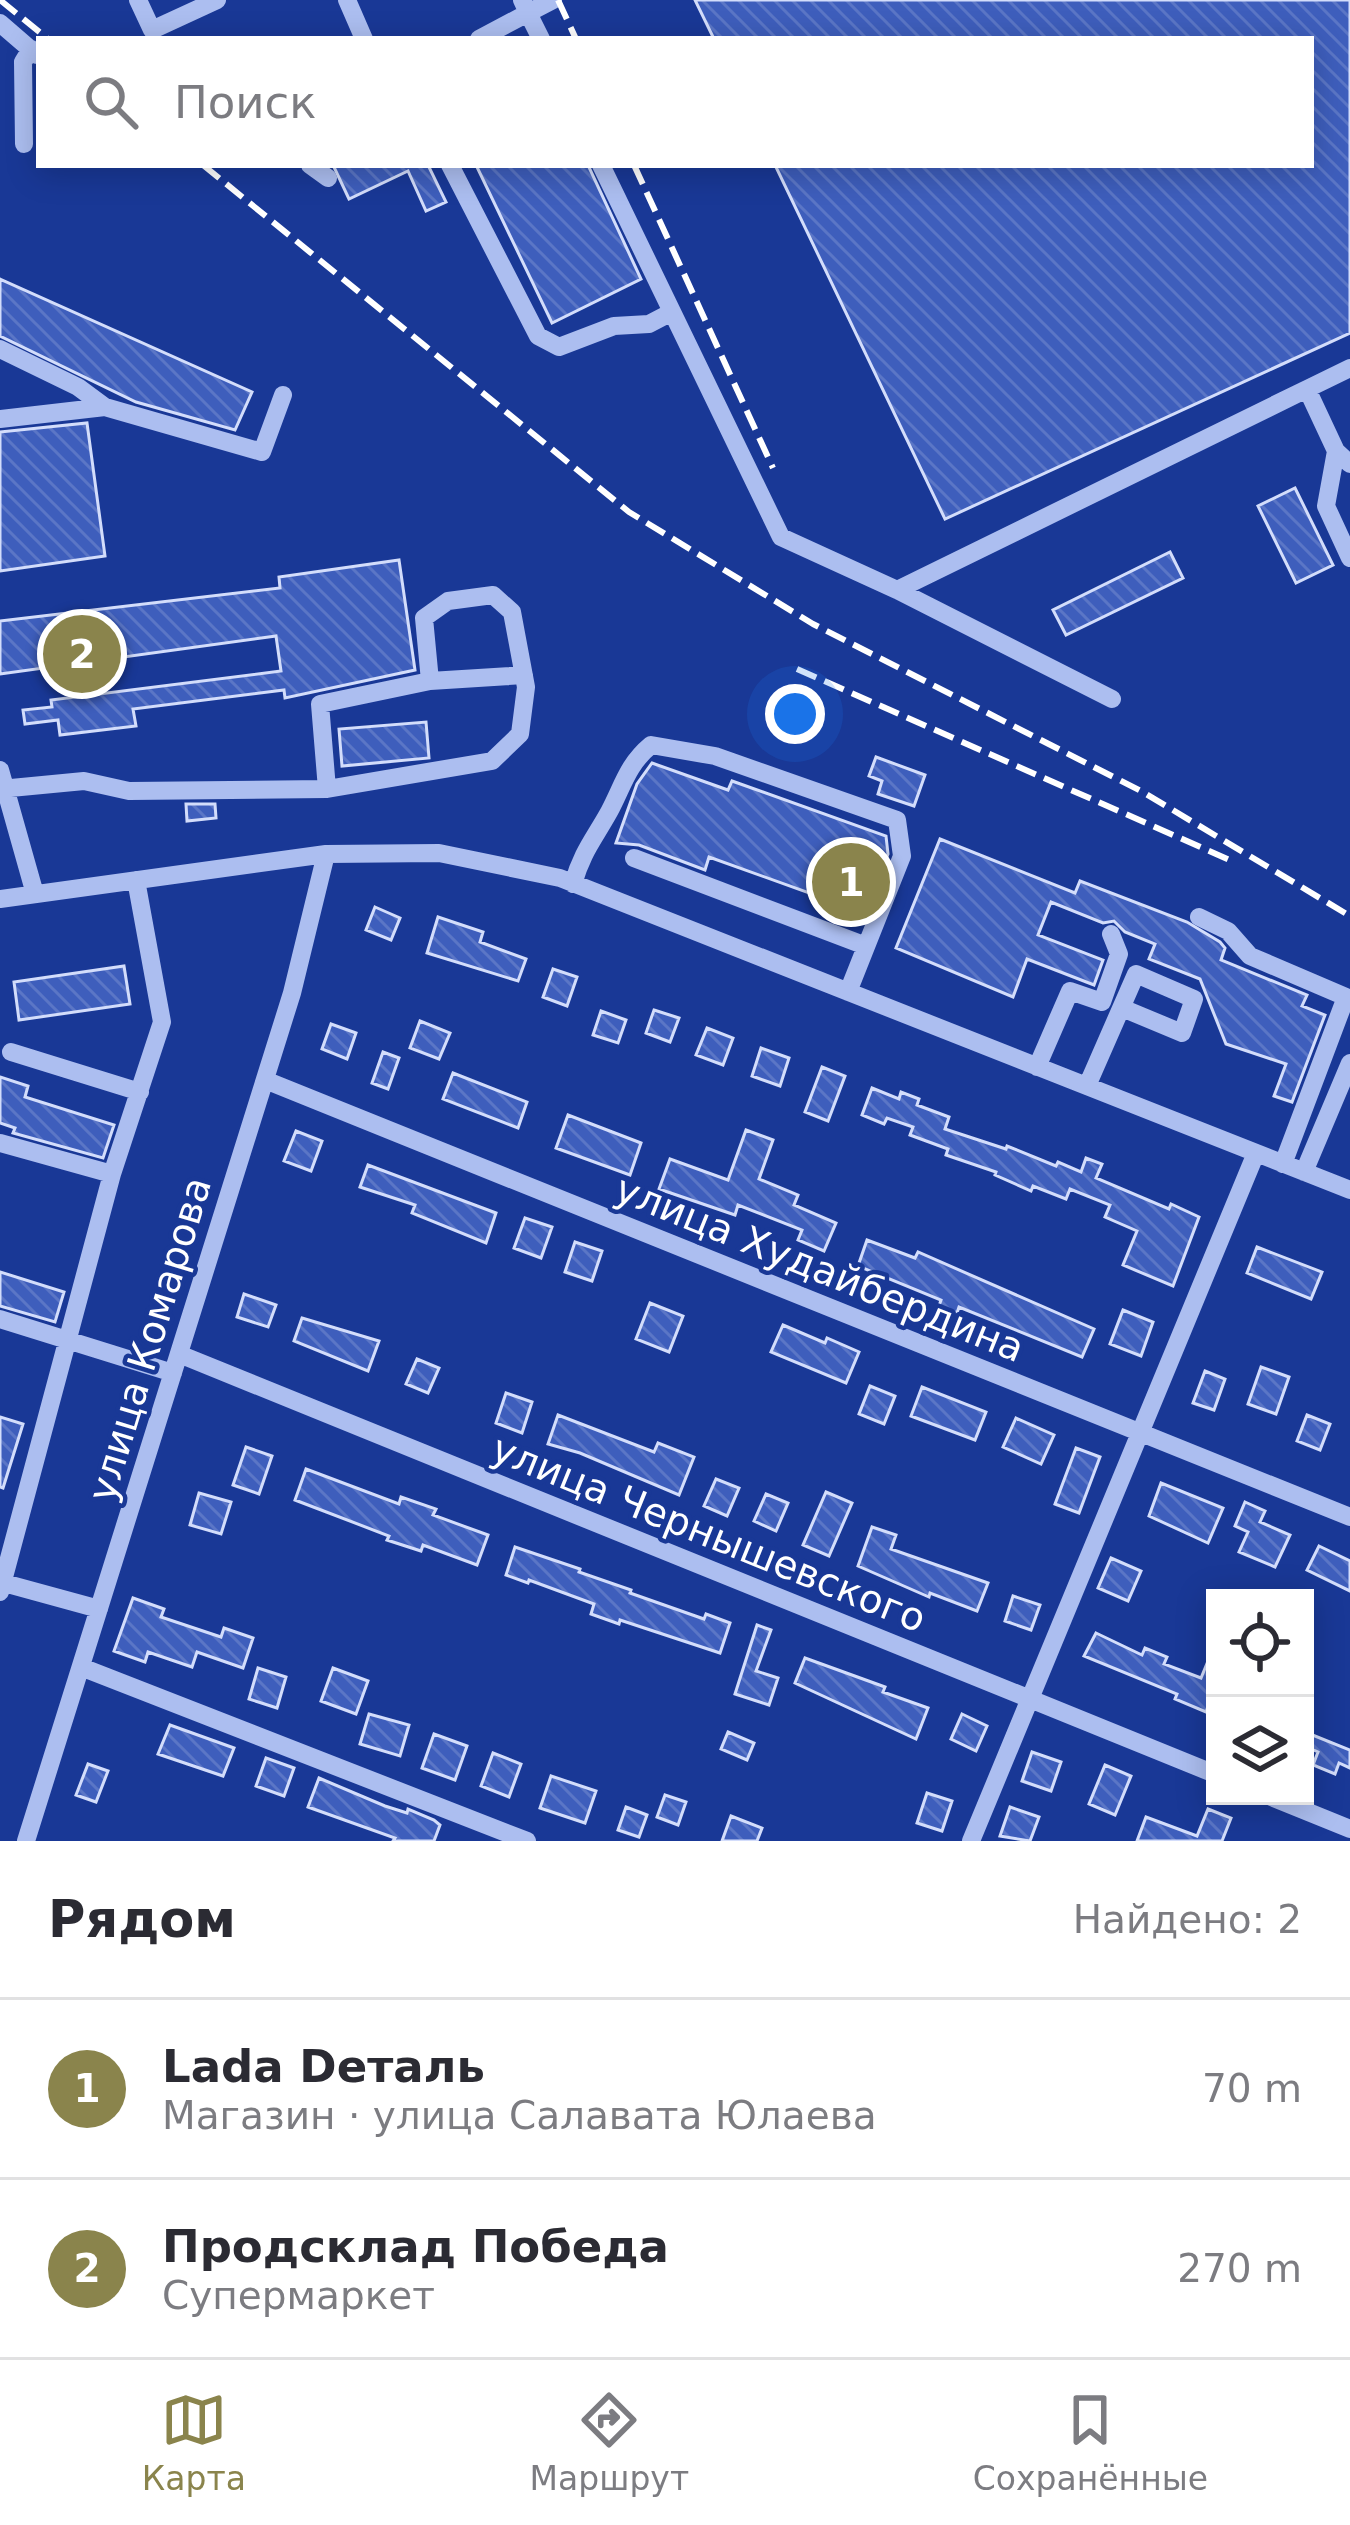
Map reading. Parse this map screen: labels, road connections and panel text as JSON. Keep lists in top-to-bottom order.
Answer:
{
  "streets": {
    "street": ["улица Худайбердина", "улица Комарова", "улица Чернышевского"]
  },
  "crossings": [
    ["улица Худайбердина", "улица Комарова"],
    ["улица Комарова", "улица Чернышевского"]
  ],
  "page": {
    "search": "Поиск",
    "pins": ["2", "1"],
    "heading": ["Рядом", "Найдено: 2"],
    "list": [
      {
        "mark": "1",
        "name": "Lada Dеталь",
        "note": "Магазин · улица Салавата Юлаева",
        "value": "70 m"
      },
      {
        "mark": "2",
        "name": "Продсклад Победа",
        "note": "Супермаркет",
        "value": "270 m"
      }
    ],
    "nav": ["Карта", "Маршрут", "Сохранённые"]
  }
}
